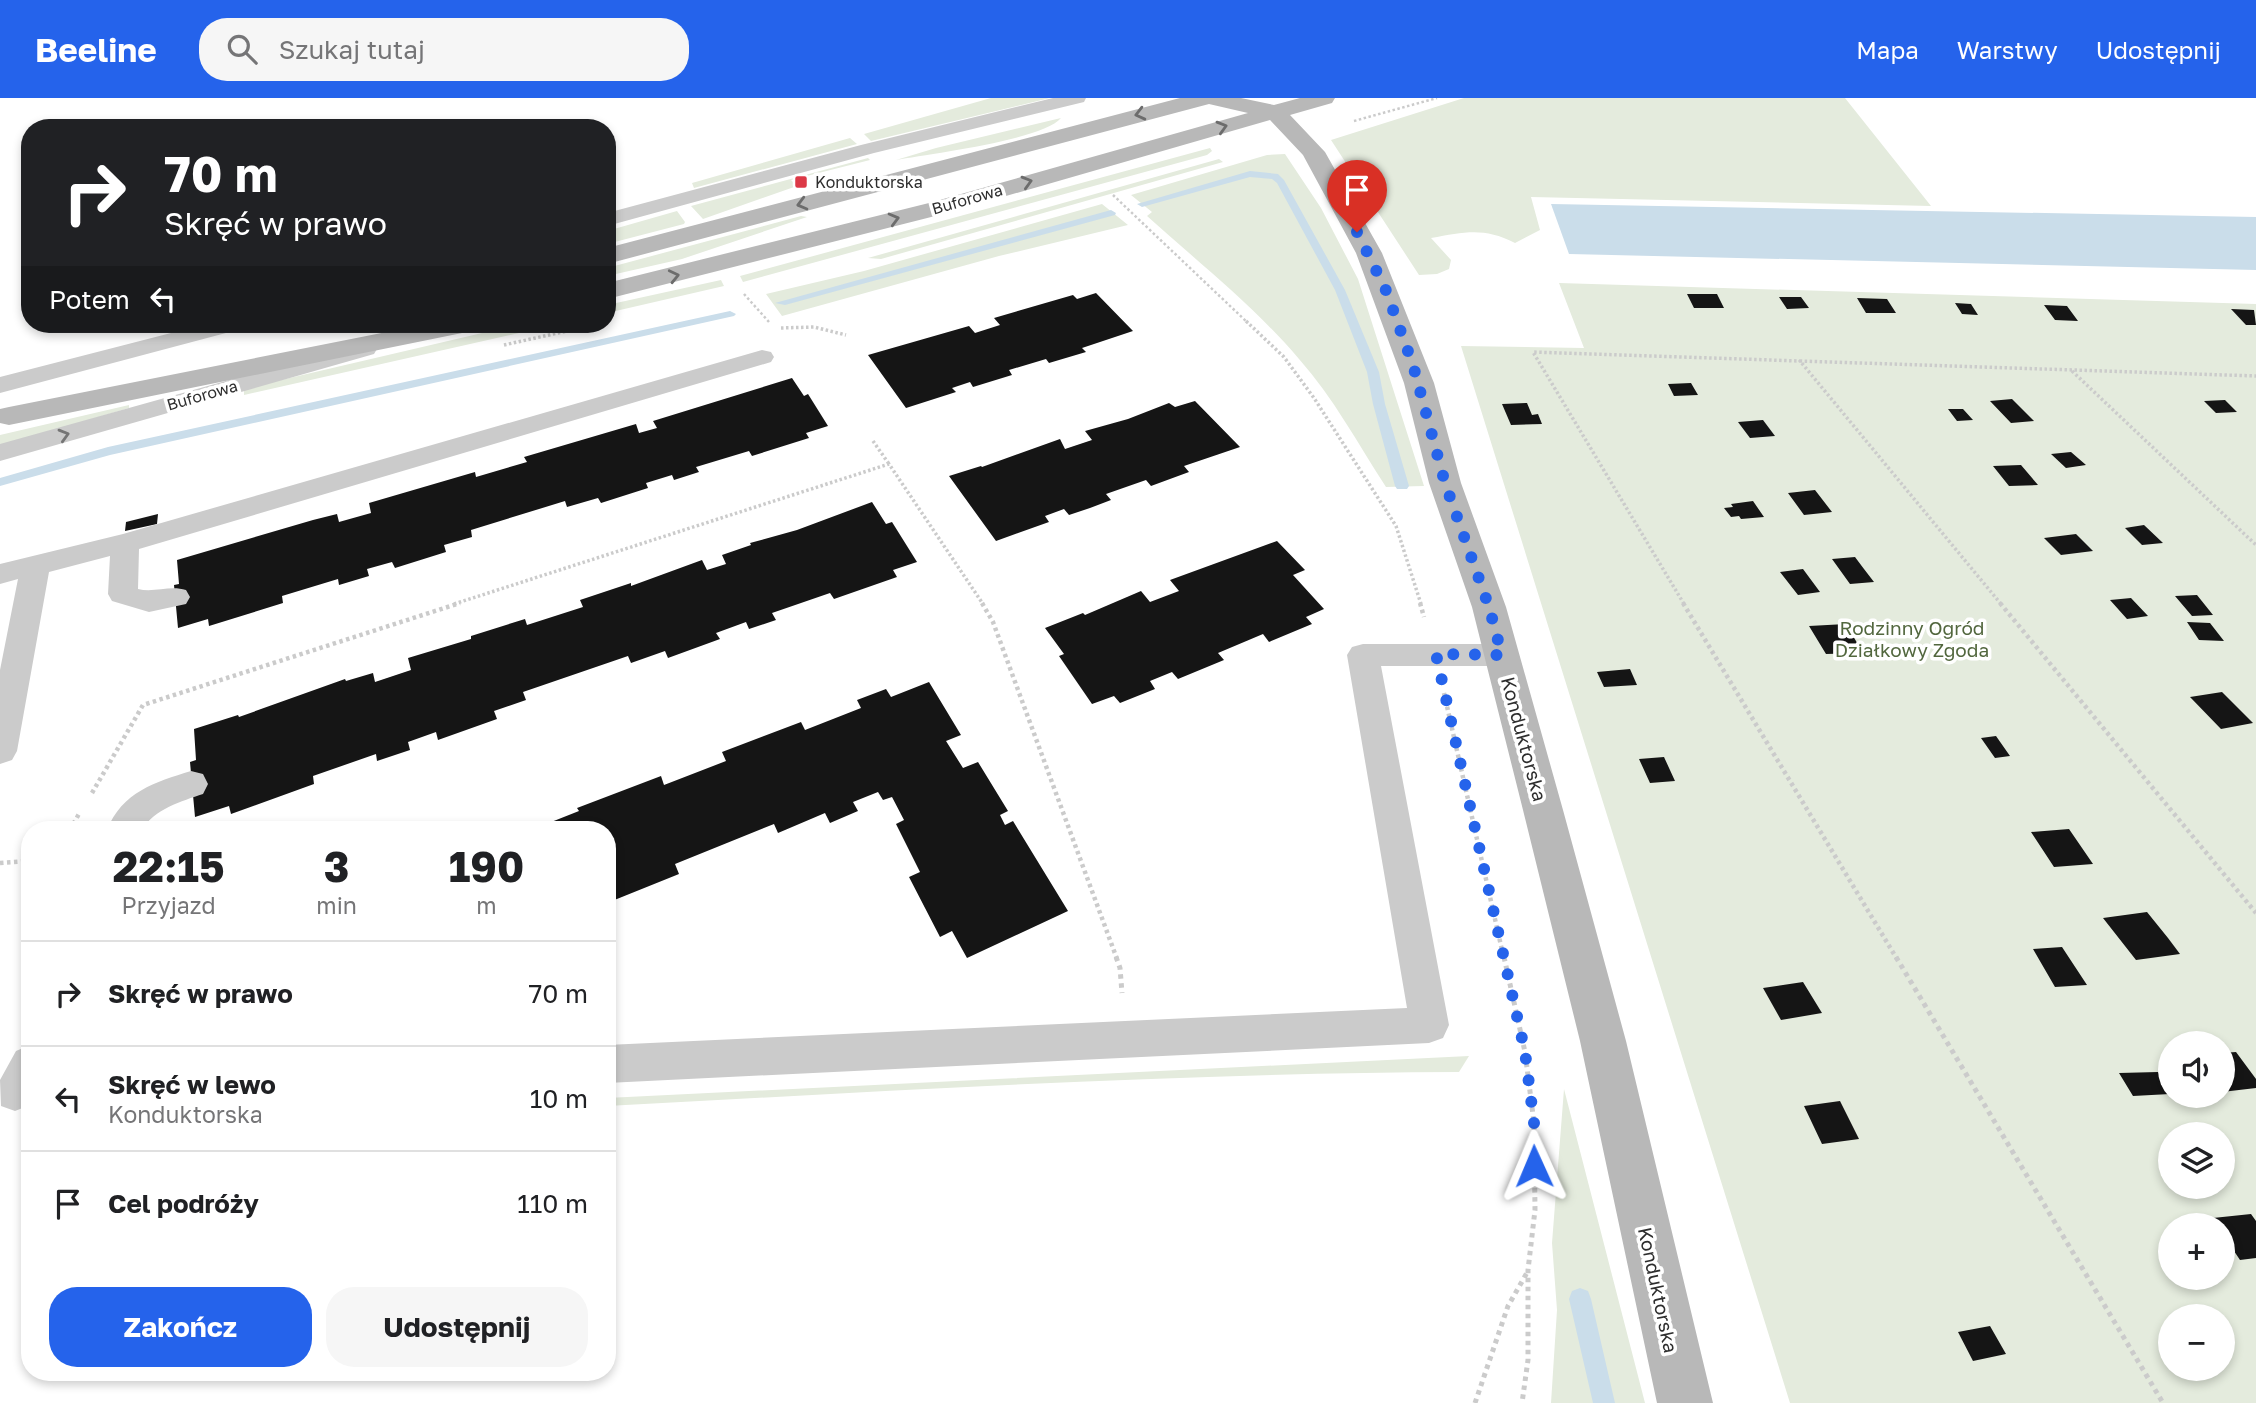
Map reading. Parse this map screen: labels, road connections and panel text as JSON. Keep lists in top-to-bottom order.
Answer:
{
  "streets": {
    "main road": ["Buforowa", "Konduktorska"]
  },
  "crossings": [
    ["Buforowa", "Konduktorska"]
  ],
  "parks": ["Rodzinny Ogród Działkowy Zgoda"],
  "places": {
    "transit": ["Konduktorska"]
  },
  "page": {
    "header": "Beeline",
    "search": "Szukaj tutaj",
    "nav": ["Mapa", "Warstwy", "Udostępnij"],
    "turn": ["70 m", "Skręć w prawo"],
    "then": "Potem",
    "eta": [
      "22:15",
      "Przyjazd",
      "3",
      "min",
      "190",
      "m"
    ],
    "list": [
      {
        "name": "Skręć w prawo",
        "value": "70 m"
      },
      {
        "name": "Skręć w lewo",
        "note": "Konduktorska",
        "value": "10 m"
      },
      {
        "name": "Cel podróży",
        "value": "110 m"
      }
    ],
    "map_buttons": ["+", "−"],
    "buttons": ["Zakończ", "Udostępnij"]
  }
}
